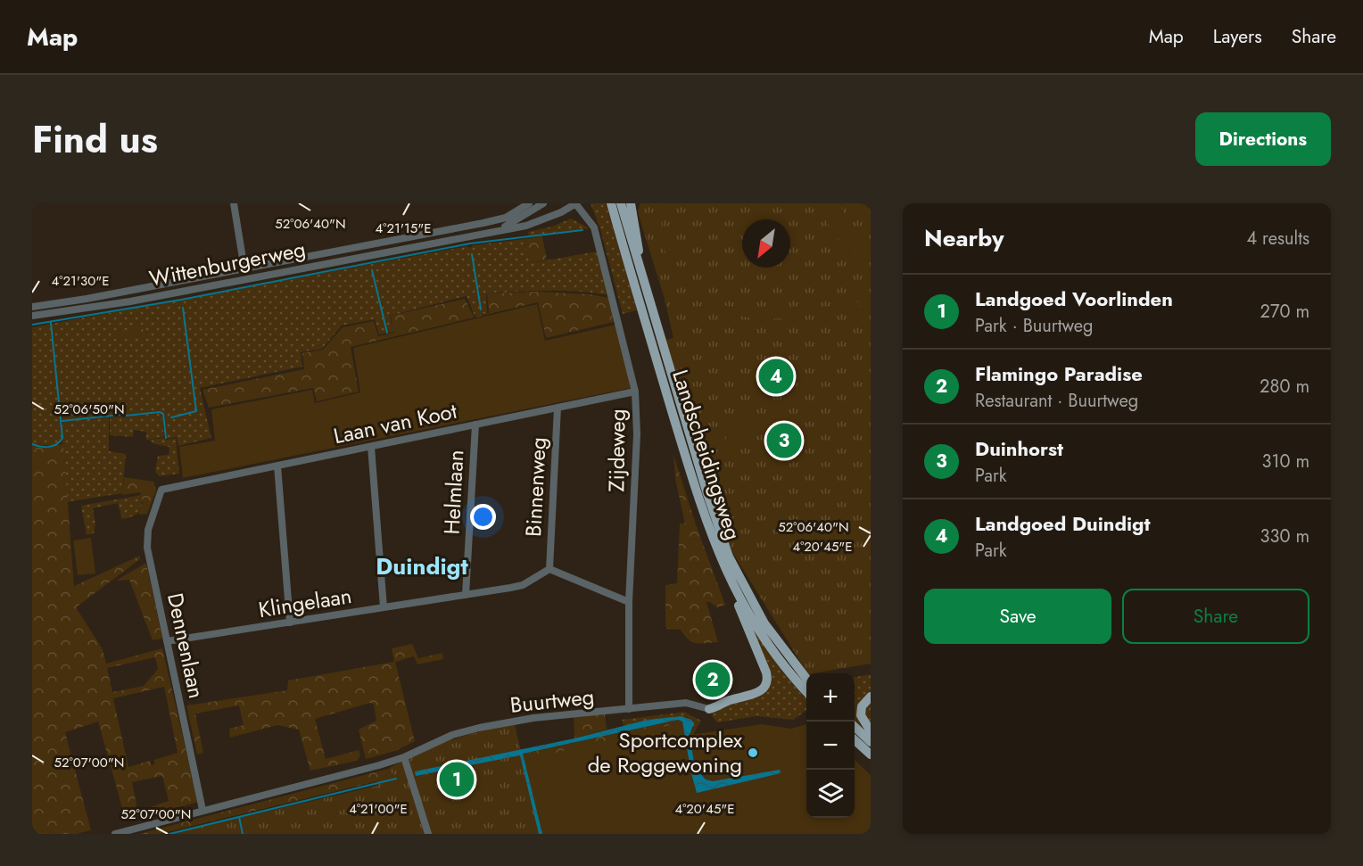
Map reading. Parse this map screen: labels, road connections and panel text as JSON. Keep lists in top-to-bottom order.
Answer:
{
  "streets": {
    "main road": ["Landscheidingsweg"],
    "street": [
      "Wittenburgerweg",
      "Laan van Koot",
      "Zijdeweg",
      "Binnenweg",
      "Helmlaan",
      "Klingelaan",
      "Dennenlaan",
      "Buurtweg"
    ]
  },
  "crossings": [
    ["Wittenburgerweg", "Zijdeweg"],
    ["Laan van Koot", "Zijdeweg"],
    ["Laan van Koot", "Binnenweg"],
    ["Laan van Koot", "Helmlaan"],
    ["Laan van Koot", "Dennenlaan"],
    ["Zijdeweg", "Buurtweg"],
    ["Binnenweg", "Klingelaan"],
    ["Helmlaan", "Klingelaan"],
    ["Klingelaan", "Dennenlaan"],
    ["Dennenlaan", "Buurtweg"]
  ],
  "districts": ["Duindigt"],
  "places": ["Sportcomplex de Roggewoning"],
  "north": "bottom left",
  "page": {
    "header": "Map",
    "nav": ["Map", "Layers", "Share"],
    "title": "Find us",
    "buttons": [
      "Directions",
      ["Save", "Share"]
    ],
    "heading": ["Nearby", "4 results"],
    "list": [
      {
        "mark": "1",
        "name": "Landgoed Voorlinden",
        "note": "Park · Buurtweg",
        "value": "270 m"
      },
      {
        "mark": "2",
        "name": "Flamingo Paradise",
        "note": "Restaurant · Buurtweg",
        "value": "280 m"
      },
      {
        "mark": "3",
        "name": "Duinhorst",
        "note": "Park",
        "value": "310 m"
      },
      {
        "mark": "4",
        "name": "Landgoed Duindigt",
        "note": "Park",
        "value": "330 m"
      }
    ],
    "pins": [
      "4",
      "3",
      "2",
      "1"
    ],
    "map_buttons": ["+", "−"]
  },
  "coordinates": [
    "52°06'40\"N",
    "4°21'15\"E",
    "4°21'30\"E",
    "52°06'50\"N",
    "4°20'45\"E",
    "52°07'00\"N",
    "4°21'00\"E"
  ]
}
